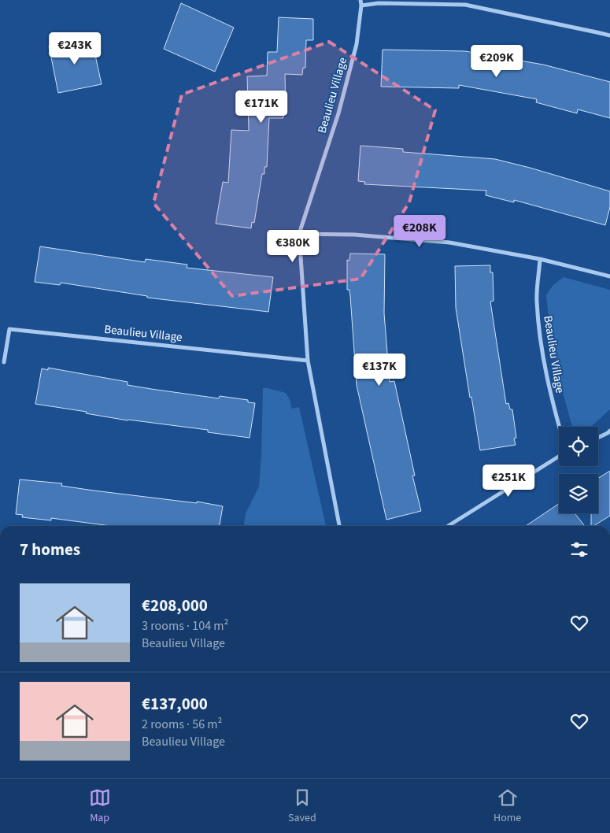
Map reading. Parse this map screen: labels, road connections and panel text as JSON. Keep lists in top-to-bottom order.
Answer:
{
  "streets": {
    "street": ["Beaulieu Village"]
  },
  "page": {
    "price": [
      "€243K",
      "€209K",
      "€171K",
      "€208K",
      "€380K",
      "€137K",
      "€251K"
    ],
    "heading": "7 homes",
    "list": [
      {
        "name": "€208,000",
        "note": "3 rooms · 104 m² · Beaulieu Village"
      },
      {
        "name": "€137,000",
        "note": "2 rooms · 56 m² · Beaulieu Village"
      }
    ],
    "tabs": ["Map", "Saved", "Home"]
  }
}
